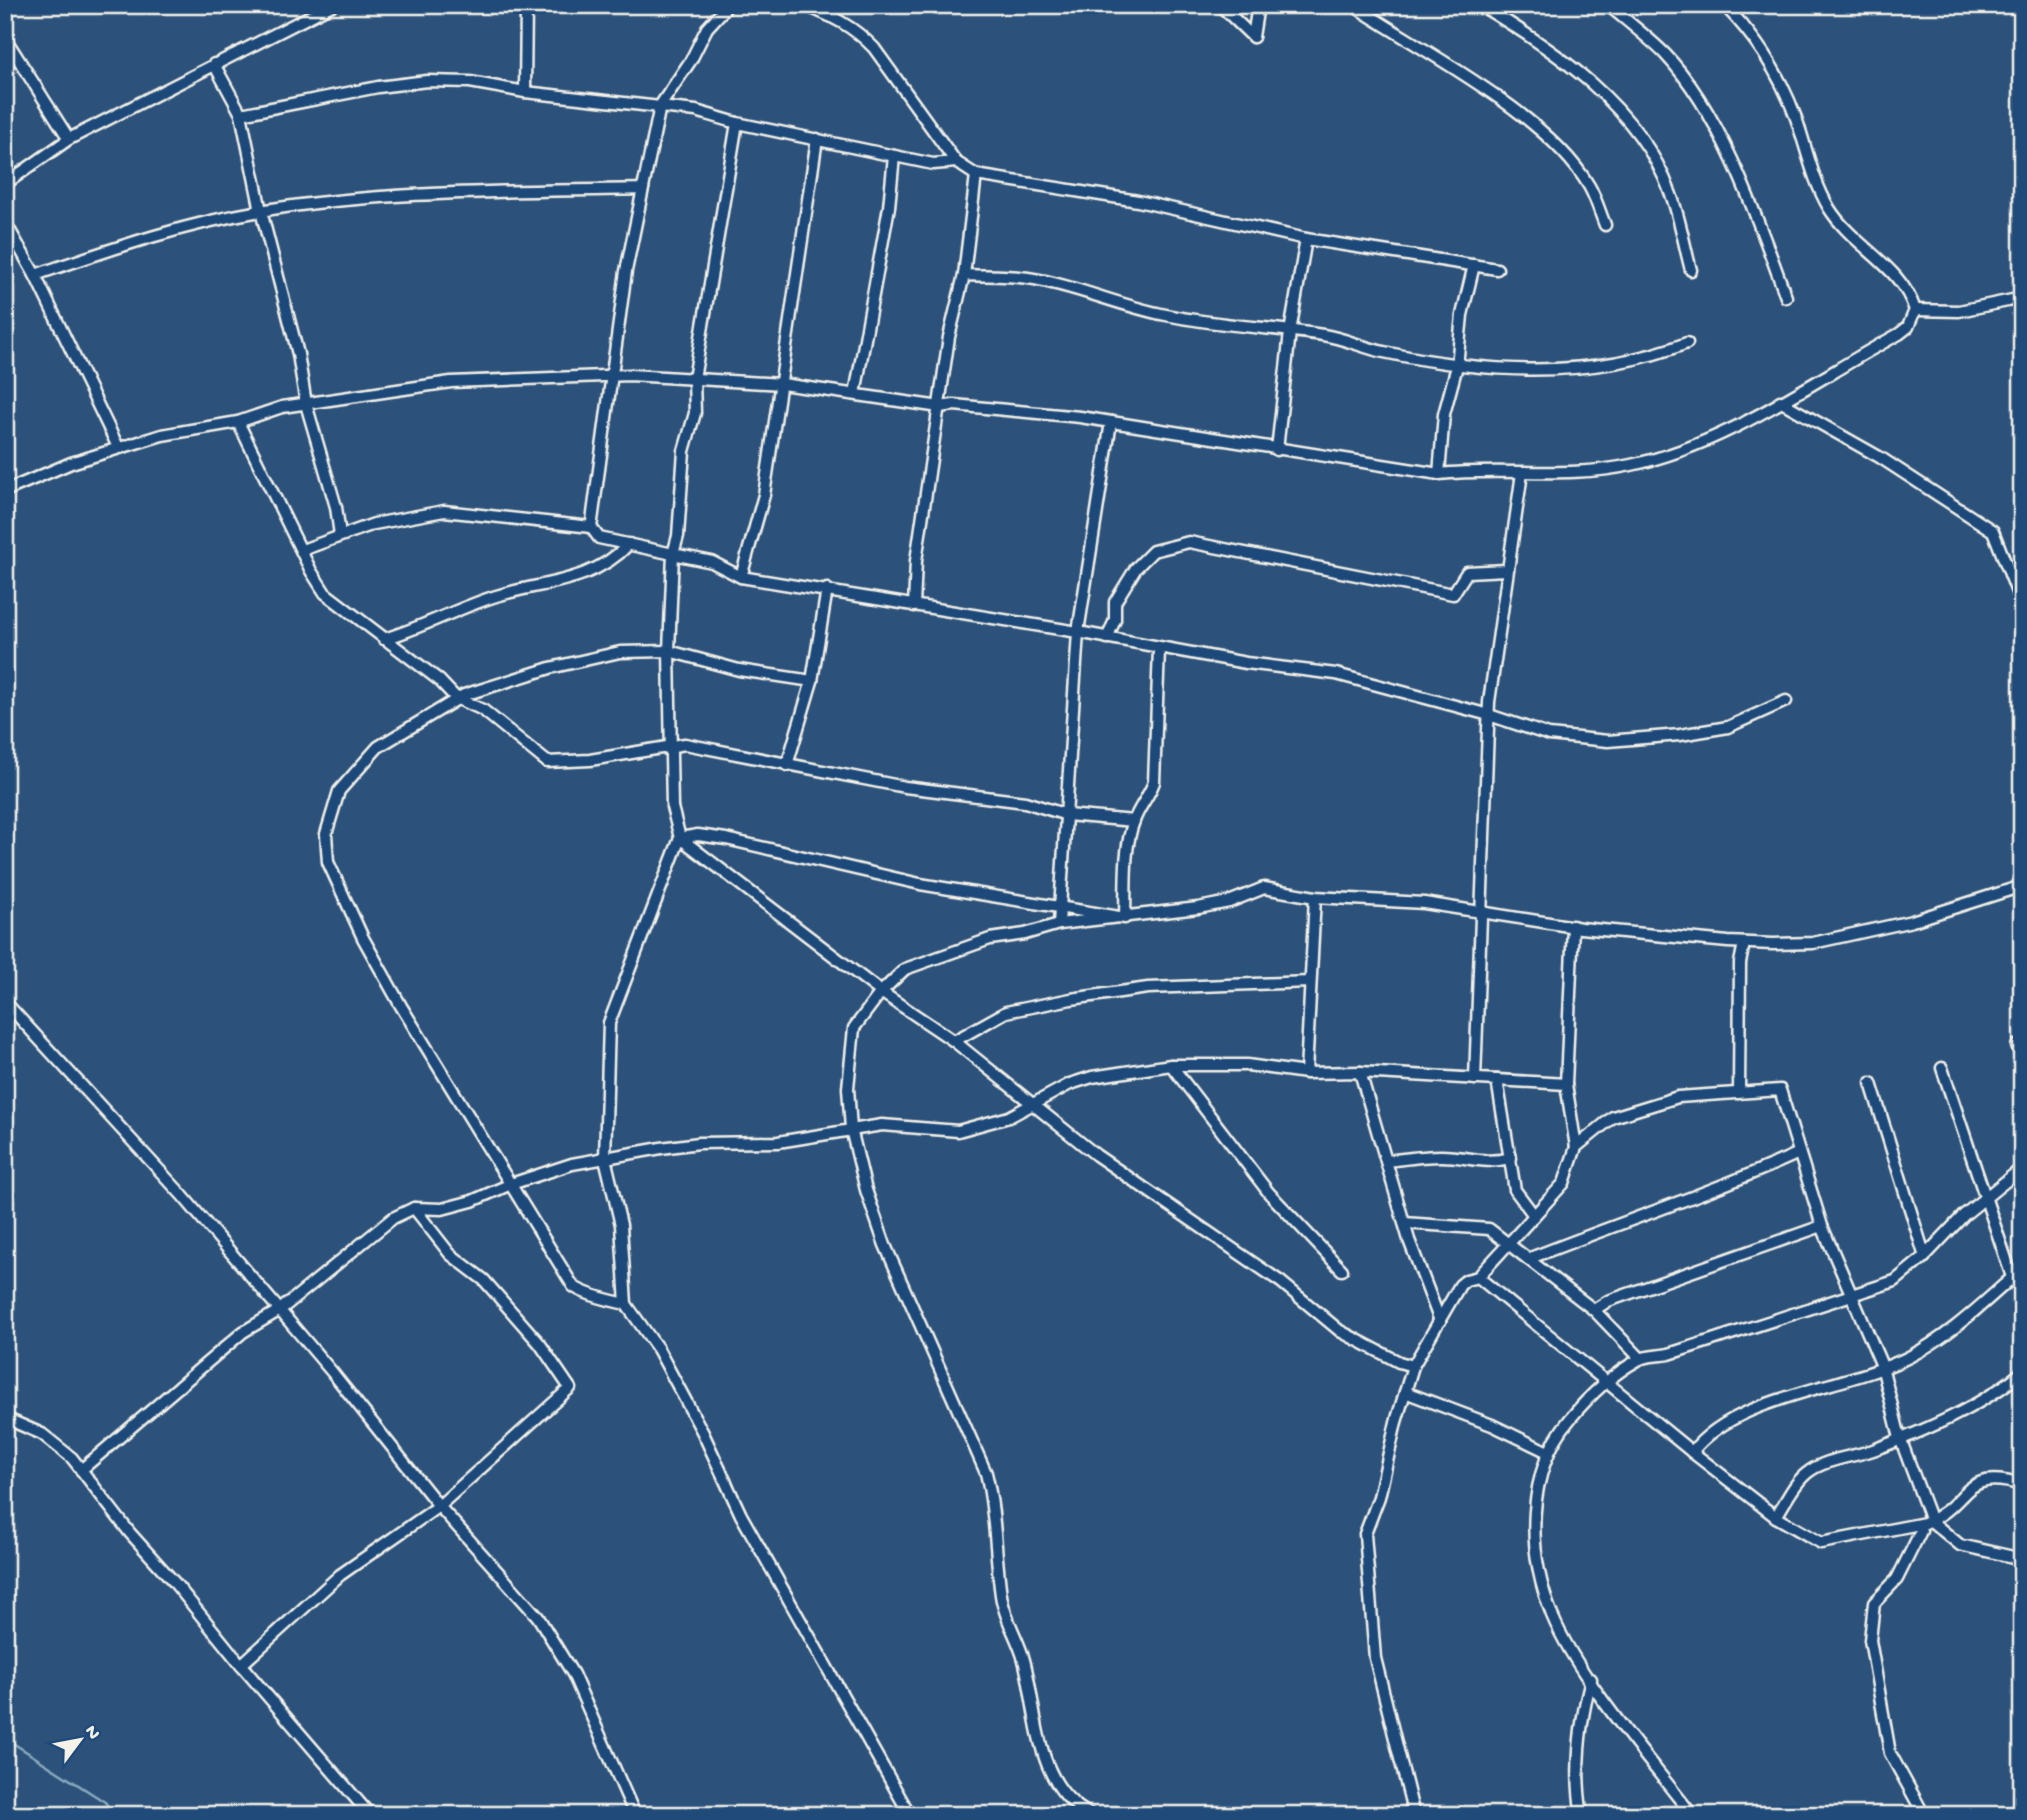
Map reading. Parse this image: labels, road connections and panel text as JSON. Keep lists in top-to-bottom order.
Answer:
{
  "north": "top right"
}
